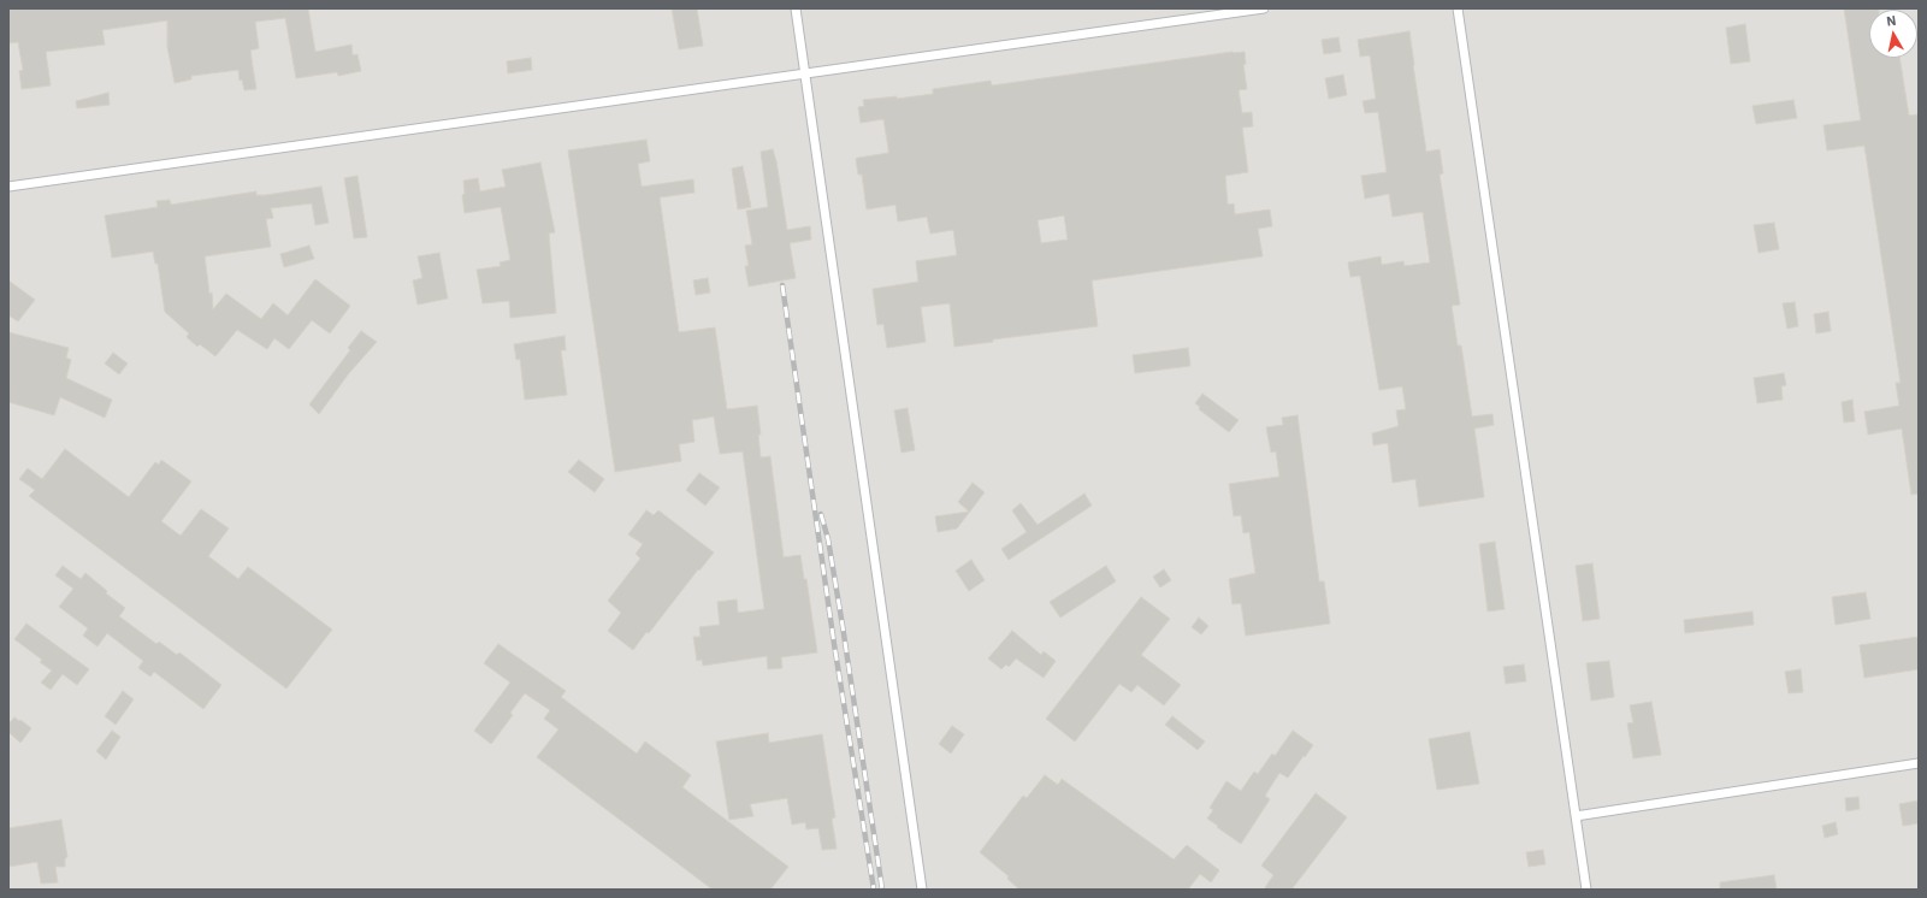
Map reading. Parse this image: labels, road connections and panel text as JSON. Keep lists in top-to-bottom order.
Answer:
{
  "north": "top"
}
